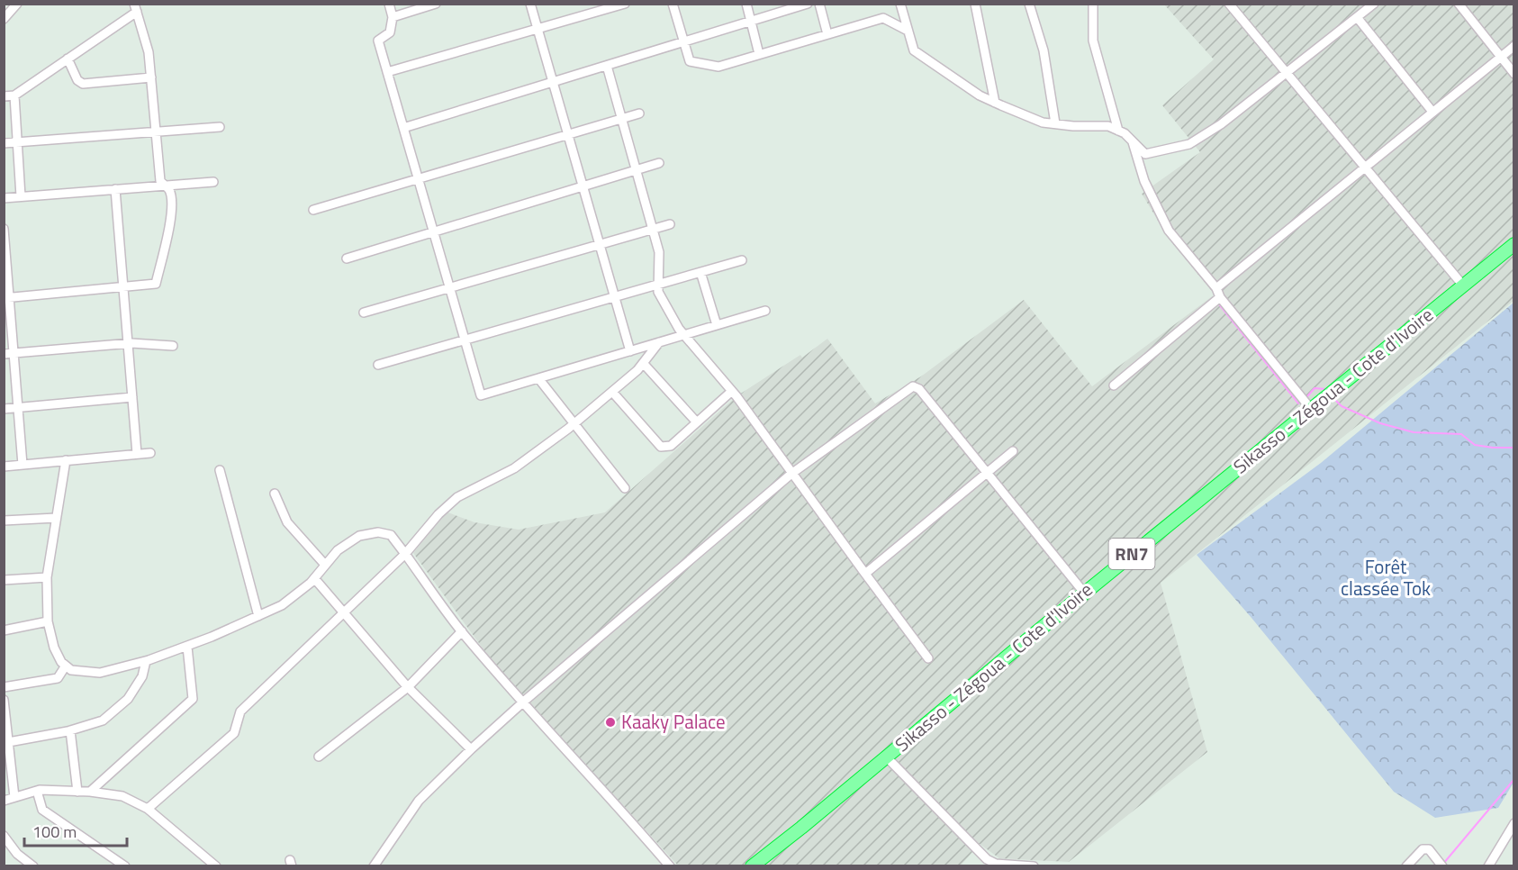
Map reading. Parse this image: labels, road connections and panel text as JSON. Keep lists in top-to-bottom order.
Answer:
{
  "streets": {
    "highway": ["Sikasso - Zégoua - Cote d'Ivoire", "RN7"]
  },
  "parks": ["Forêt classée Tok"],
  "places": ["Kaaky Palace"],
  "scale_bar": "100 m"
}
